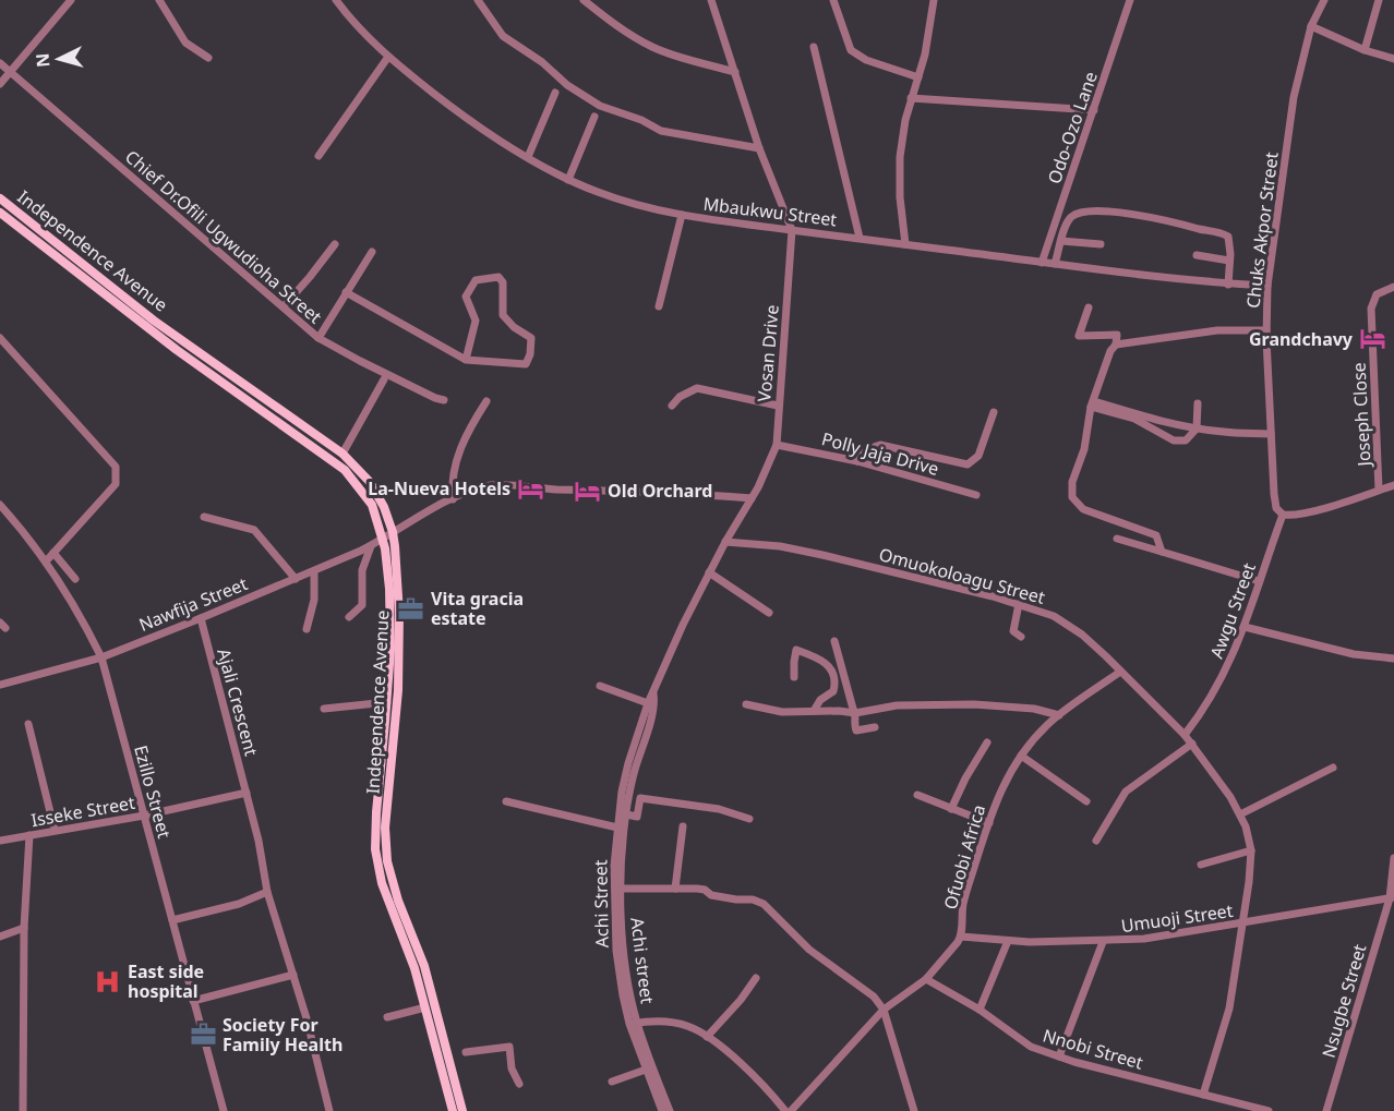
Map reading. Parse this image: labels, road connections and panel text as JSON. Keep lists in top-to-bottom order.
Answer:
{
  "streets": {
    "main road": ["Independence Avenue"],
    "street": [
      "Odo-Ozo Lane",
      "Mbaukwu Street",
      "Chuks Akpor Street",
      "Chief Dr.Ofili Ugwudioha Street",
      "Vosan Drive",
      "Joseph Close",
      "Polly Jaja Drive",
      "Omuokoloagu Street",
      "Nawfija Street",
      "Awgu Street",
      "Ajali Crescent",
      "Ezillo Street",
      "Isseke Street",
      "Ofuobi Africa",
      "Achi Street",
      "Umuoji Street",
      "Achi street",
      "Nsugbe Street",
      "Nnobi Street"
    ]
  },
  "crossings": [
    ["Odo-Ozo Lane", "Mbaukwu Street"],
    ["Mbaukwu Street", "Chuks Akpor Street"],
    ["Mbaukwu Street", "Vosan Drive"],
    ["Chuks Akpor Street", "Awgu Street"],
    ["Independence Avenue", "Nawfija Street"],
    ["Vosan Drive", "Polly Jaja Drive"],
    ["Vosan Drive", "Omuokoloagu Street"],
    ["Vosan Drive", "Nawfija Street"],
    ["Vosan Drive", "Achi Street"],
    ["Vosan Drive", "Achi street"],
    ["Omuokoloagu Street", "Awgu Street"],
    ["Omuokoloagu Street", "Ofuobi Africa"],
    ["Nawfija Street", "Ajali Crescent"],
    ["Nawfija Street", "Ezillo Street"],
    ["Ajali Crescent", "Isseke Street"],
    ["Ezillo Street", "Isseke Street"],
    ["Ofuobi Africa", "Umuoji Street"],
    ["Ofuobi Africa", "Nnobi Street"],
    ["Achi Street", "Achi street"],
    ["Umuoji Street", "Nsugbe Street"]
  ],
  "places": {
    "hotel": ["Grandchavy", "La-Nueva Hotels", "Old Orchard"],
    "office": ["Vita gracia estate", "Society For Family Health"],
    "hospital": ["East side hospital"]
  },
  "north": "left"
}
